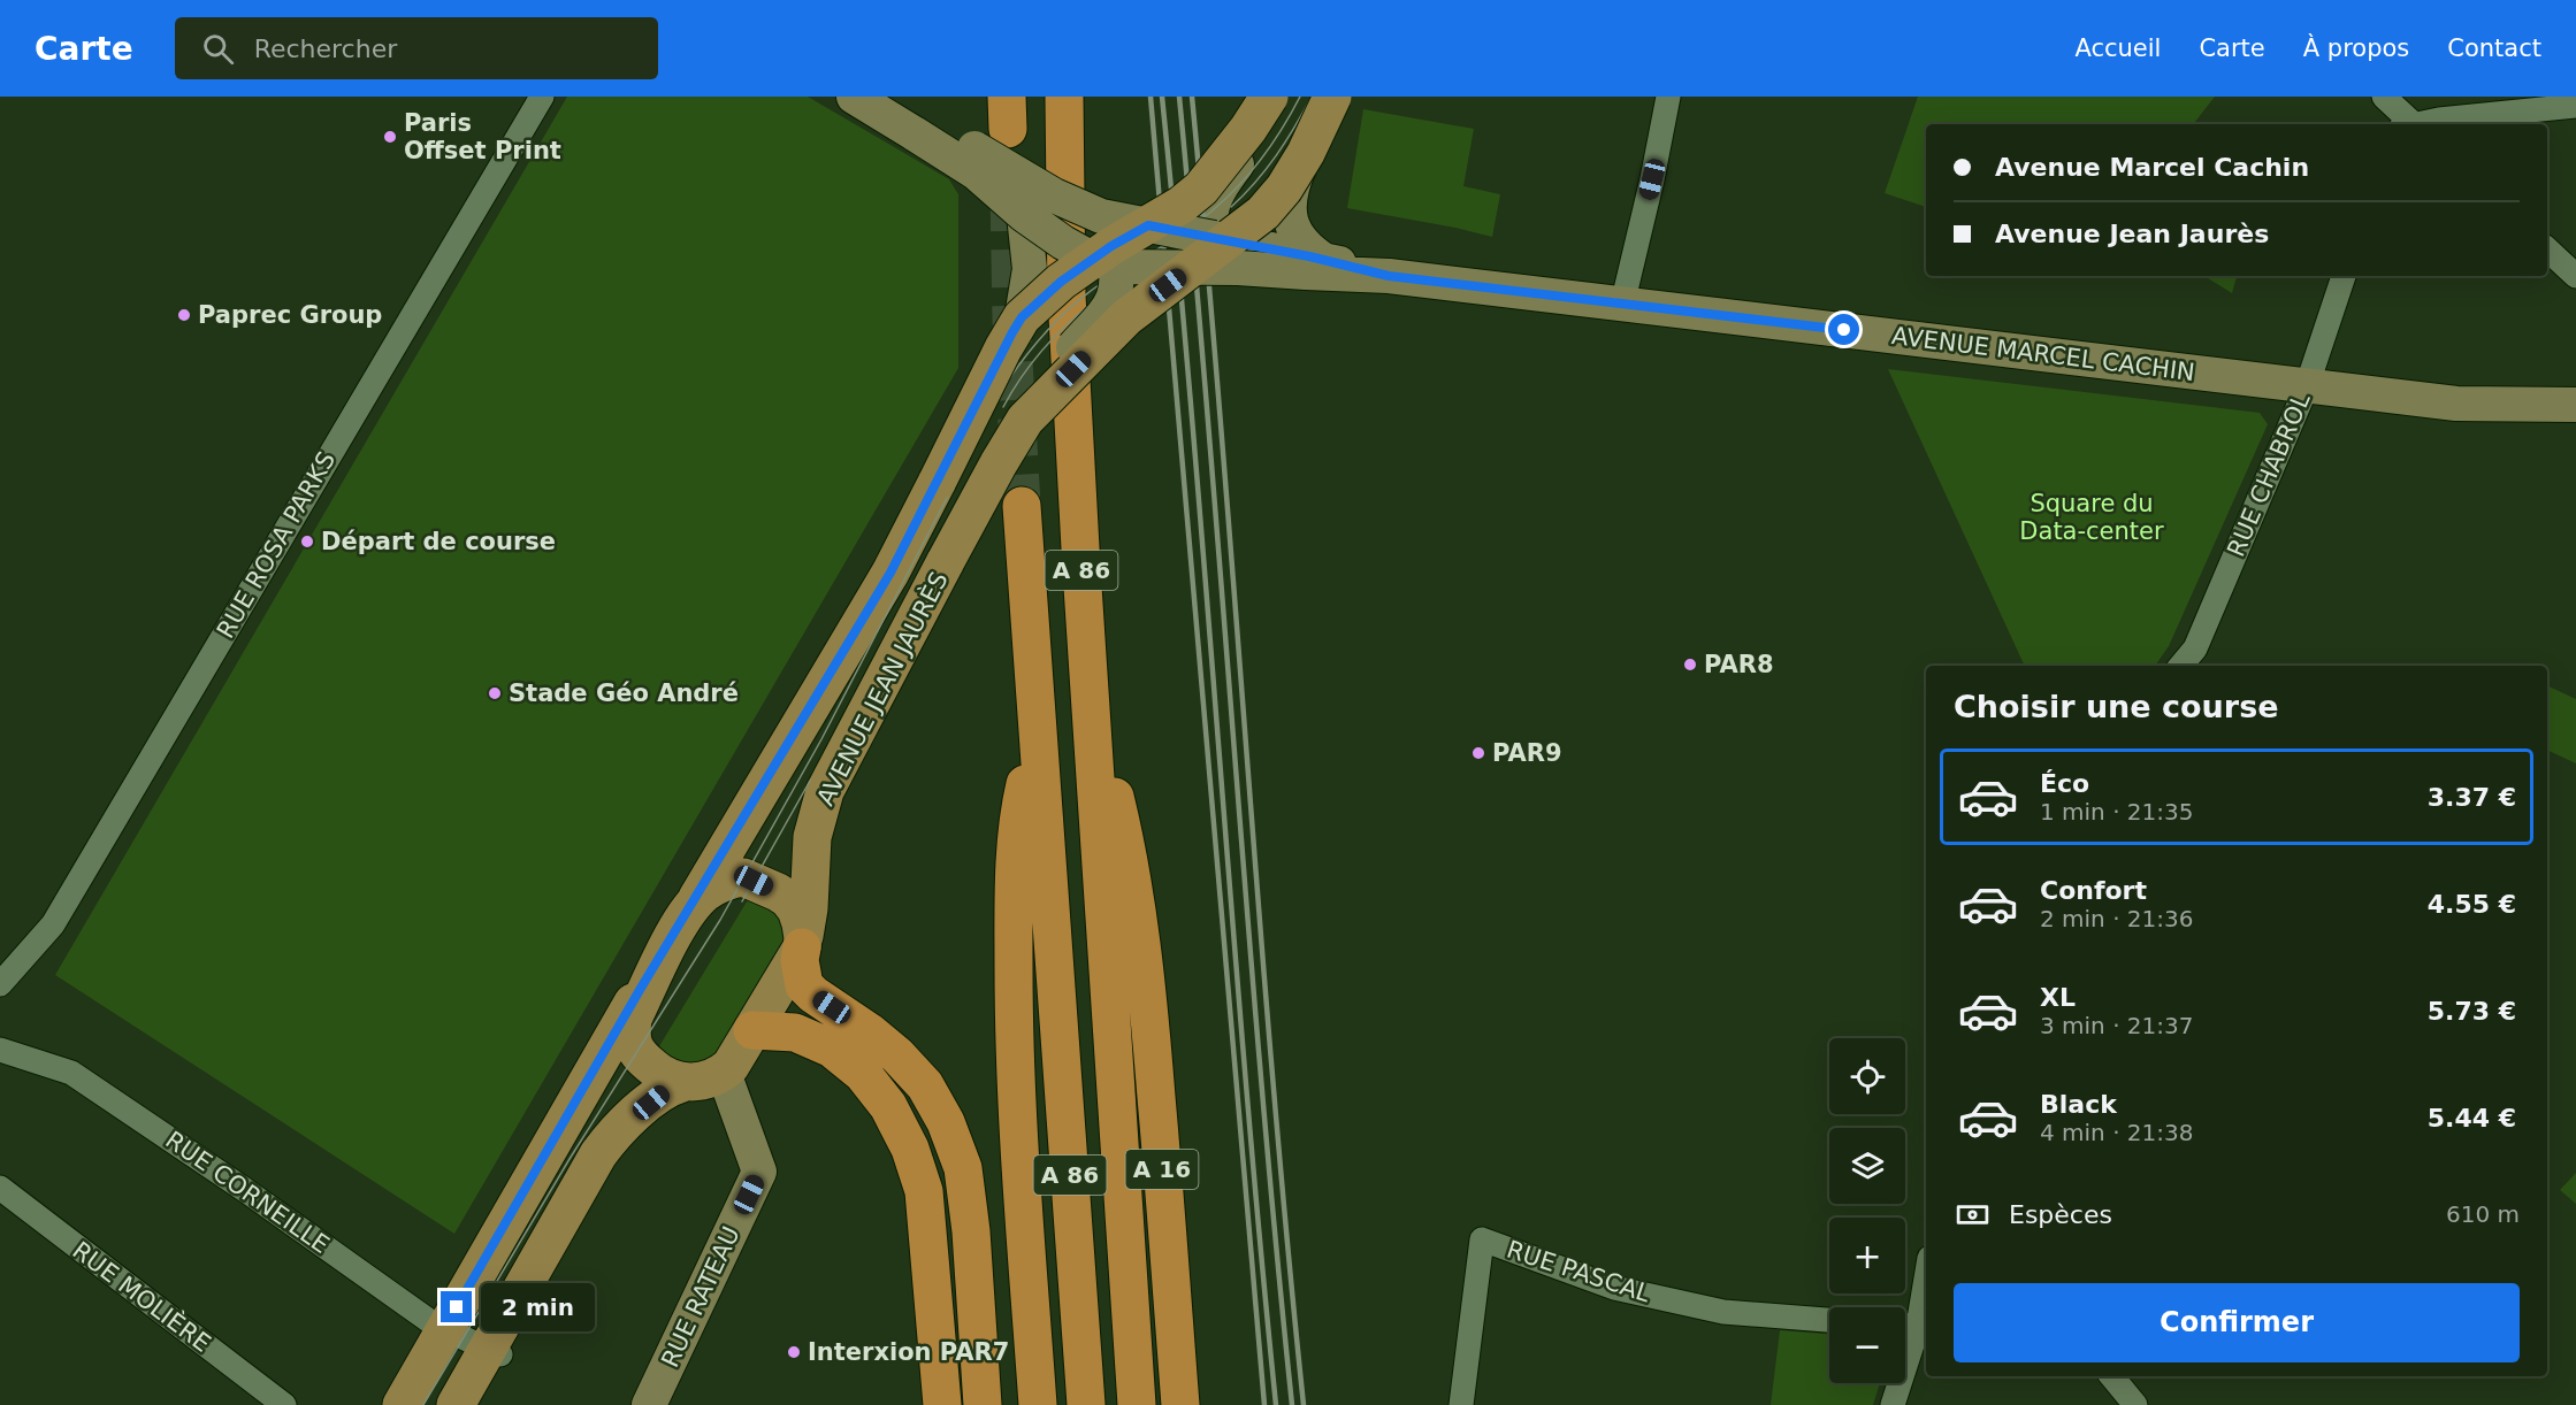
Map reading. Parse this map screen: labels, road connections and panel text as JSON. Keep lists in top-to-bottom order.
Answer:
{
  "streets": {
    "highway": ["A 86", "A 16"],
    "main road": ["AVENUE JEAN JAURÈS"],
    "street": [
      "AVENUE MARCEL CACHIN",
      "RUE CHABROL",
      "RUE ROSA PARKS",
      "RUE CORNEILLE",
      "RUE PASCAL",
      "RUE MOLIÈRE",
      "RUE RATEAU"
    ]
  },
  "crossings": [
    ["AVENUE MARCEL CACHIN", "RUE CHABROL"],
    ["AVENUE MARCEL CACHIN", "AVENUE JEAN JAURÈS"],
    ["A 86", "A 16"],
    ["AVENUE JEAN JAURÈS", "RUE CORNEILLE"]
  ],
  "parks": ["Square du Data-center"],
  "places": [
    "Paris Offset Print",
    "Paprec Group",
    "Départ de course",
    "PAR8",
    "Stade Géo André",
    "PAR9",
    "Interxion PAR7"
  ],
  "page": {
    "header": "Carte",
    "search": "Rechercher",
    "nav": [
      "Accueil",
      "Carte",
      "À propos",
      "Contact"
    ],
    "banner": ["Avenue Marcel Cachin", "Avenue Jean Jaurès"],
    "heading": "Choisir une course",
    "list": [
      {
        "name": "Éco",
        "note": "1 min · 21:35",
        "value": "3.37 €"
      },
      {
        "name": "Confort",
        "note": "2 min · 21:36",
        "value": "4.55 €"
      },
      {
        "name": "XL",
        "note": "3 min · 21:37",
        "value": "5.73 €"
      },
      {
        "name": "Black",
        "note": "4 min · 21:38",
        "value": "5.44 €"
      }
    ],
    "map_buttons": ["+", "−"],
    "pay": ["Espèces", "610 m"],
    "buttons": "Confirmer",
    "bubble": "2 min"
  }
}
